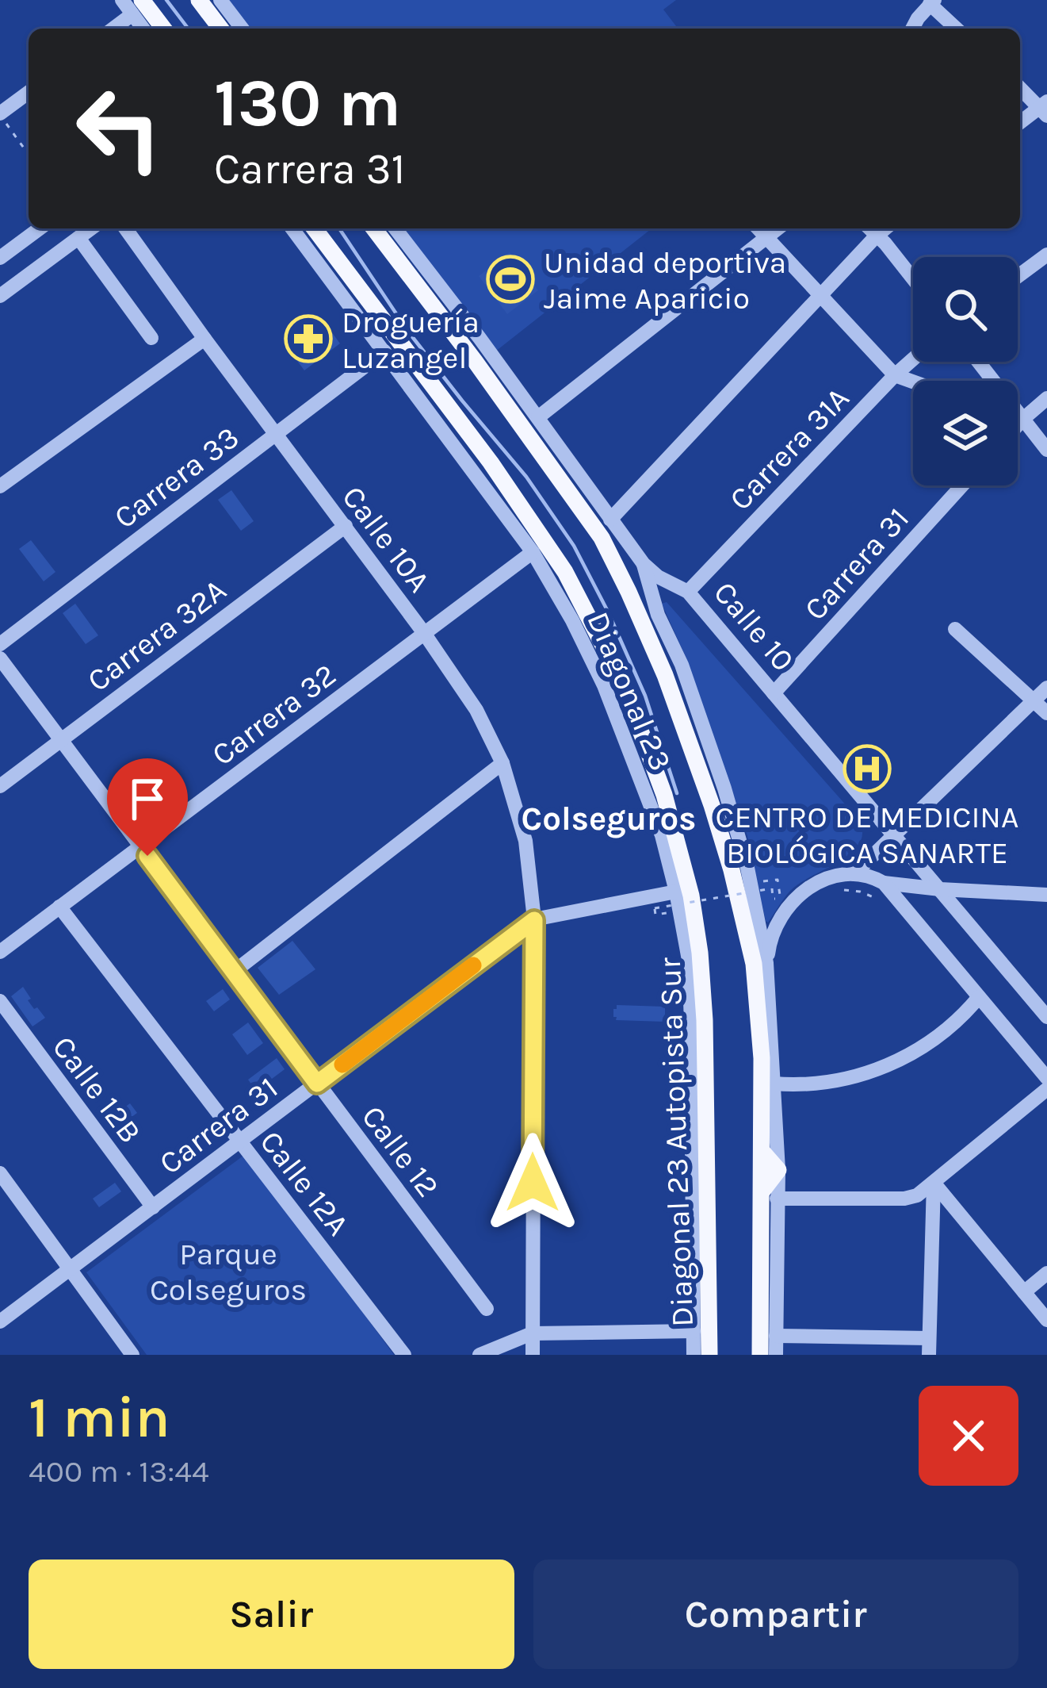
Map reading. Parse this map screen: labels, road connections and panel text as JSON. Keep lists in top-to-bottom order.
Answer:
{
  "streets": {
    "main road": ["Calle 10", "Diagonal 23 Autopista Sur"],
    "street": [
      "Carrera 31A",
      "Carrera 33",
      "Calle 10A",
      "Carrera 31",
      "Carrera 32A",
      "Diagonal 23",
      "Carrera 32",
      "Calle 12B",
      "Calle 12",
      "Calle 12A"
    ]
  },
  "crossings": [
    ["Carrera 31A", "Calle 10"],
    ["Carrera 33", "Calle 10A"],
    ["Carrera 33", "Diagonal 23"],
    ["Calle 10A", "Carrera 31"],
    ["Calle 10A", "Carrera 32A"],
    ["Calle 10A", "Carrera 32"],
    ["Carrera 31", "Calle 10"],
    ["Carrera 31", "Diagonal 23"],
    ["Carrera 31", "Calle 12B"],
    ["Carrera 31", "Calle 12"],
    ["Carrera 31", "Calle 12A"],
    ["Calle 10", "Diagonal 23"],
    ["Carrera 32A", "Calle 12"],
    ["Diagonal 23", "Carrera 32"],
    ["Carrera 32", "Calle 12"],
    ["Carrera 32", "Calle 12A"]
  ],
  "districts": ["Colseguros"],
  "parks": ["Parque Colseguros"],
  "places": {
    "sports": ["Unidad deportiva Jaime Aparicio"],
    "pharmacy": ["Droguería Luzangel"],
    "hospital": ["CENTRO DE MEDICINA BIOLÓGICA SANARTE"]
  },
  "page": {
    "turn": ["130 m", "Carrera 31"],
    "heading": ["1 min", "400 m · 13:44"],
    "buttons": ["Salir", "Compartir"]
  }
}
